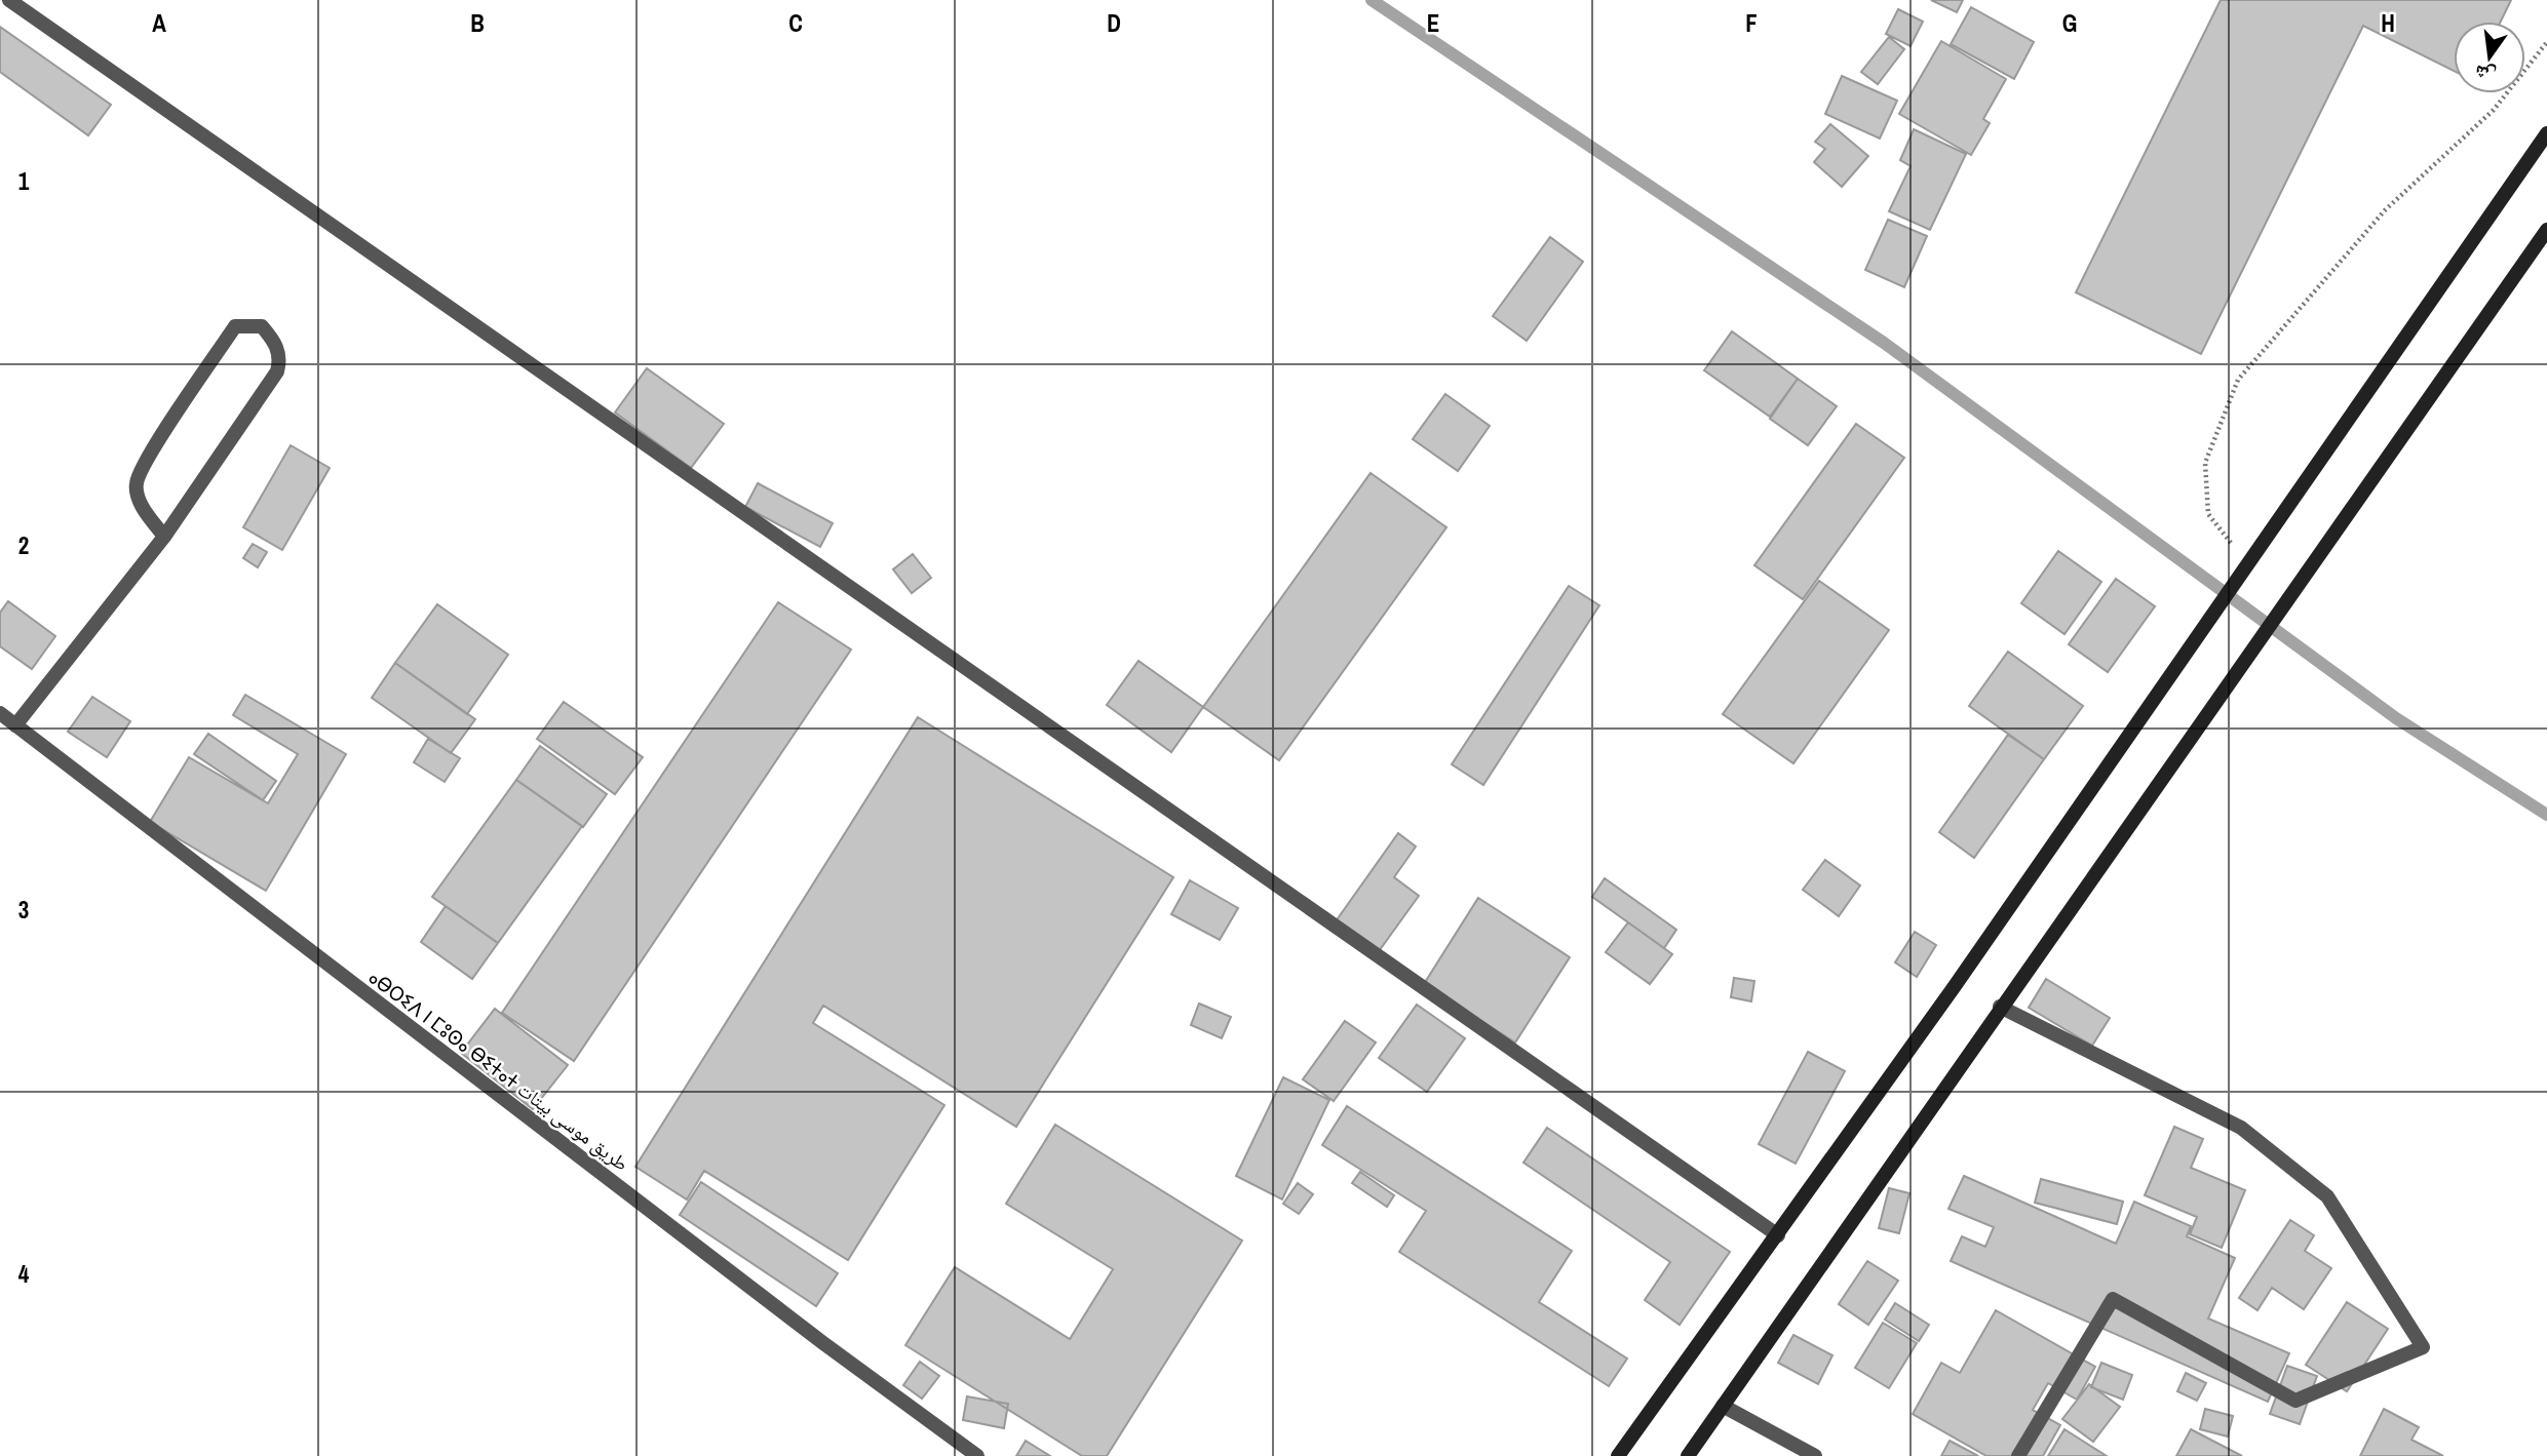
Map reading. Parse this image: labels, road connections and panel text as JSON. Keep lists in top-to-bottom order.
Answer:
{
  "streets": {
    "street": ["ⴰⴱⵔⵉⴷ ⵏ ⵎⵓⵙⴰ ⴱⵉⵜⴰⵜ طريق موسى بيتات"]
  },
  "north": "bottom",
  "grid": {
    "columns": [
      "A",
      "B",
      "C",
      "D",
      "E",
      "F",
      "G",
      "H"
    ],
    "rows": [
      "1",
      "2",
      "3",
      "4"
    ]
  }
}
